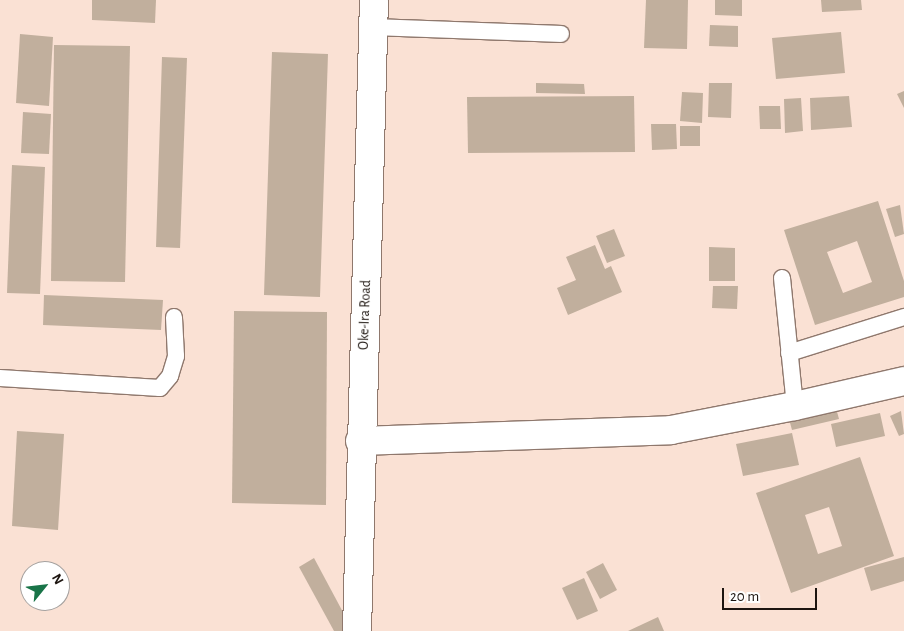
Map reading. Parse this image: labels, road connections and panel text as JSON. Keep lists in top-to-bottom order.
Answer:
{
  "streets": {
    "street": ["Oke-Ira Road"]
  },
  "scale_bar": "20 m",
  "north": "top right"
}
